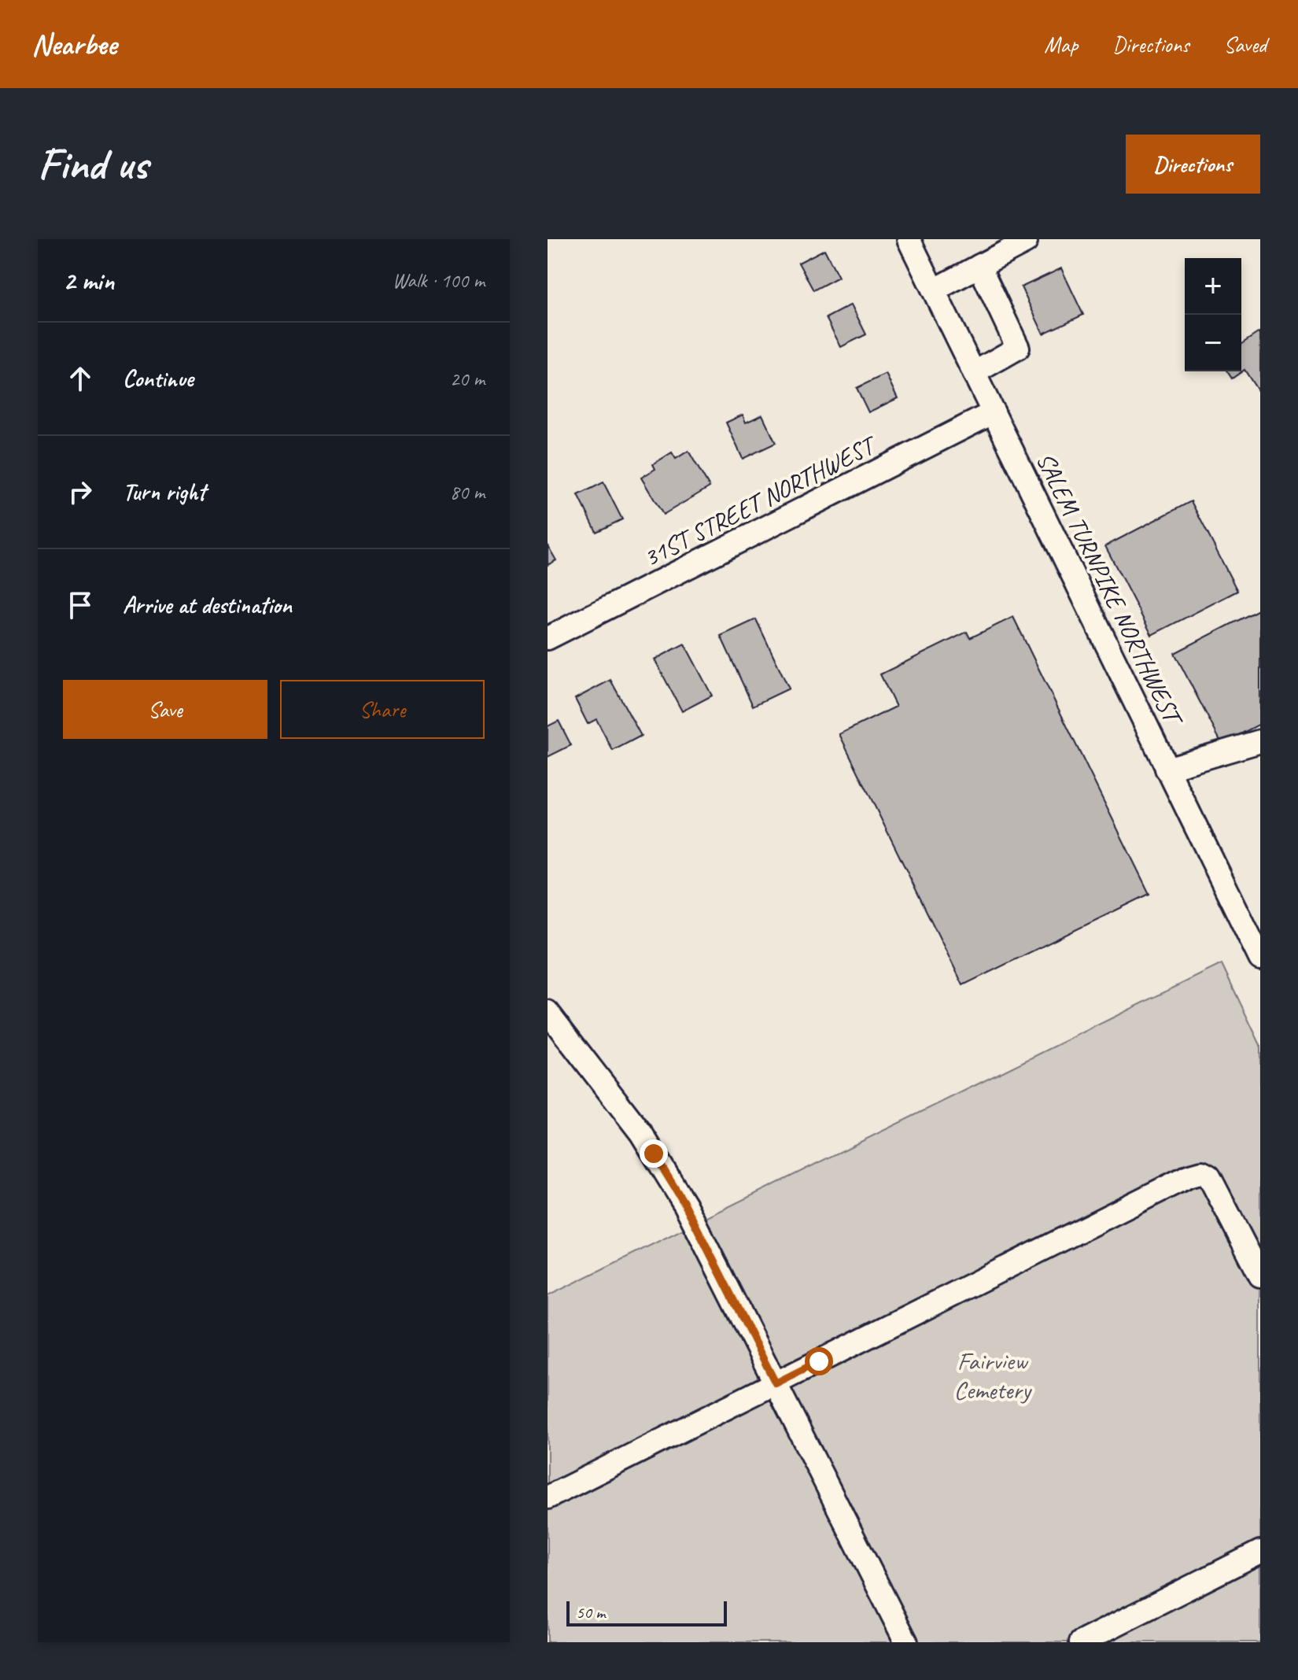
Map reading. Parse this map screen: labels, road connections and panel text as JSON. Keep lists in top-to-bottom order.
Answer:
{
  "streets": {
    "street": ["31ST STREET NORTHWEST", "SALEM TURNPIKE NORTHWEST"]
  },
  "crossings": [
    ["31ST STREET NORTHWEST", "SALEM TURNPIKE NORTHWEST"]
  ],
  "parks": ["Fairview Cemetery"],
  "scale_bar": "50 m",
  "page": {
    "header": "Nearbee",
    "nav": ["Map", "Directions", "Saved"],
    "buttons": [
      "Directions",
      ["Save", "Share"]
    ],
    "title": "Find us",
    "heading": ["2 min", "Walk · 100 m"],
    "map_buttons": ["+", "−"],
    "list": [
      ["Continue", "20 m"],
      ["Turn right", "80 m"],
      "Arrive at destination"
    ],
    "scale": "50 m"
  }
}
